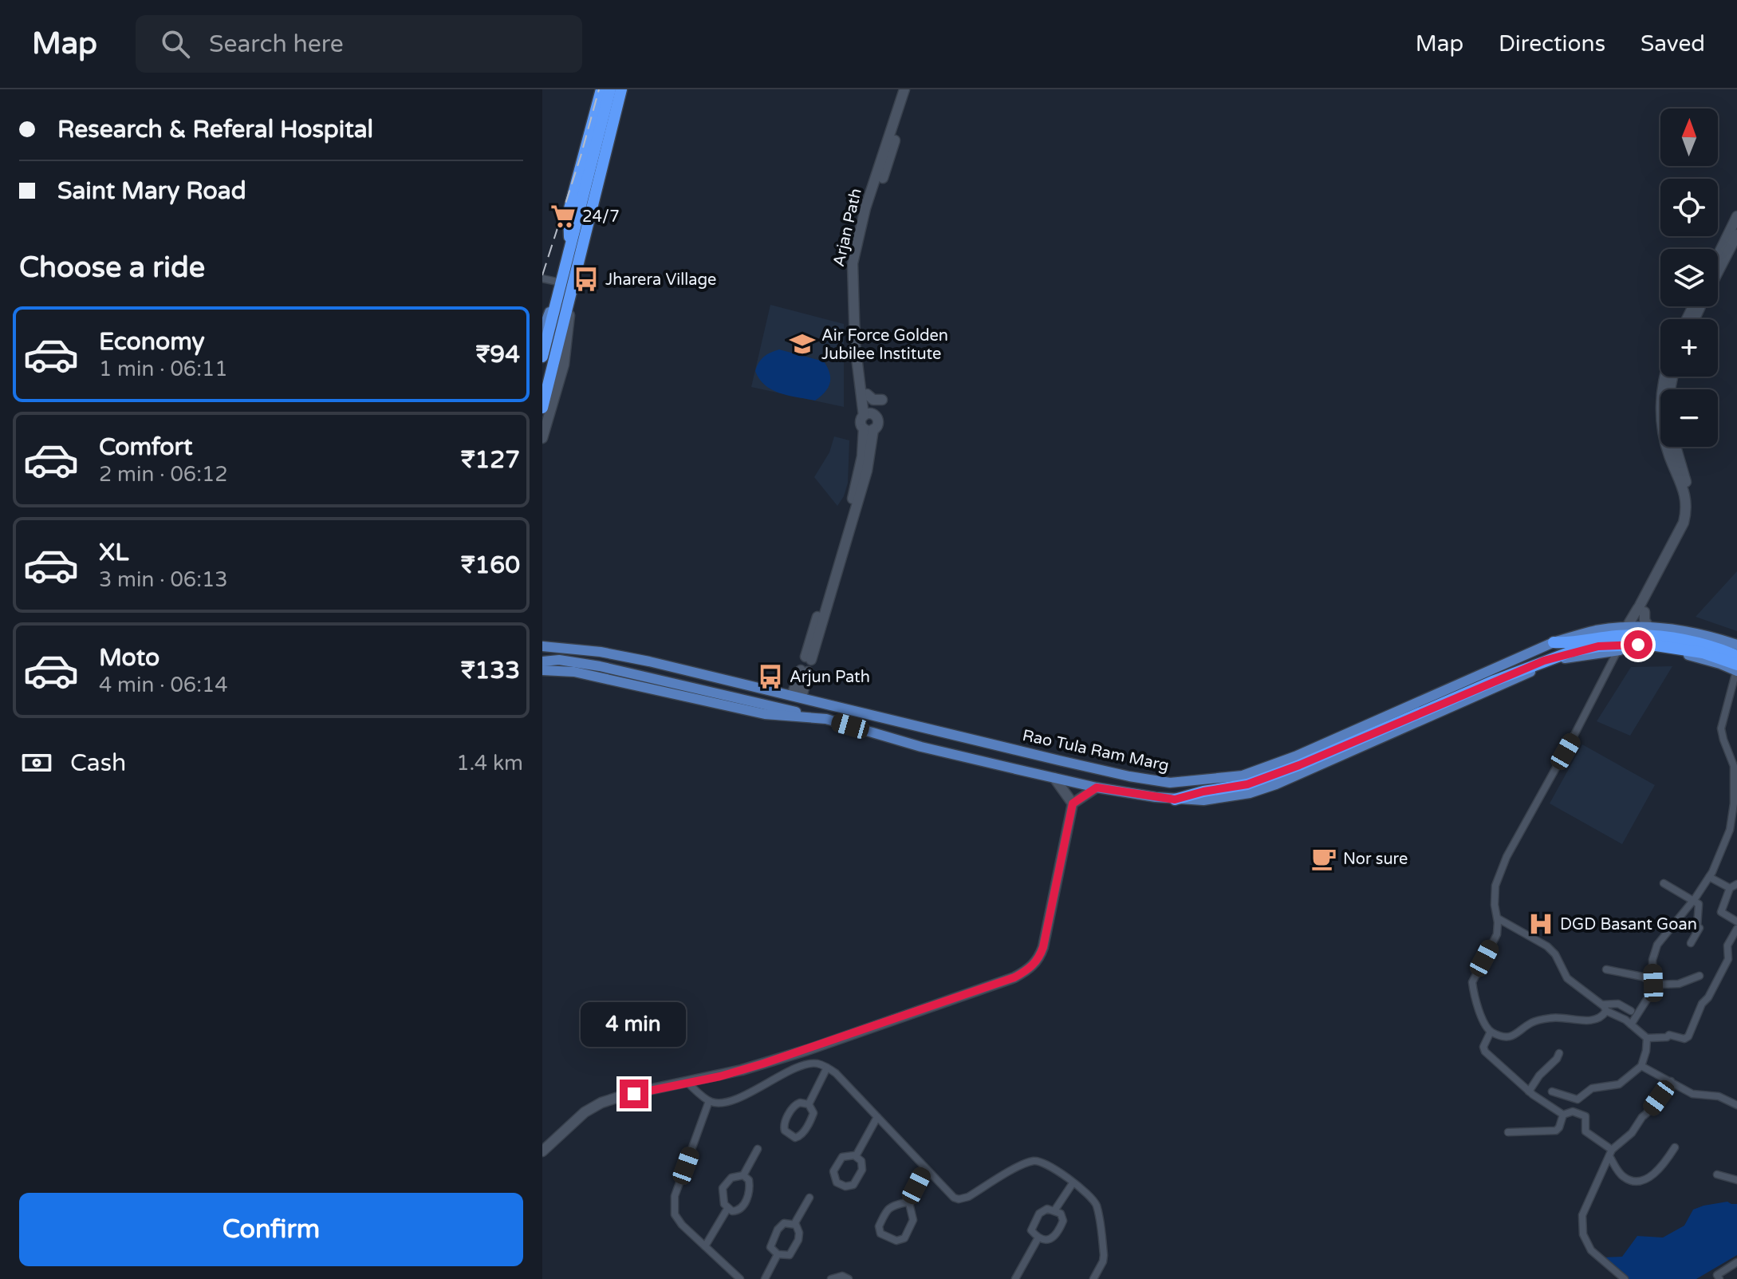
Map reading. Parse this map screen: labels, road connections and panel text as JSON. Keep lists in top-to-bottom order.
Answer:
{
  "streets": {
    "main road": ["Arjan Path", "Rao Tula Ram Marg"]
  },
  "places": {
    "supermarket": ["24/7"],
    "bus stop": ["Jharera Village", "Arjun Path"],
    "school or university": ["Air Force Golden Jubilee Institute"],
    "cafe": ["Nor sure"],
    "hospital": ["DGD Basant Goan"]
  },
  "north": "top",
  "page": {
    "header": "Map",
    "search": "Search here",
    "nav": ["Map", "Directions", "Saved"],
    "banner": ["Research & Referal Hospital", "Saint Mary Road"],
    "map_buttons": ["+", "−"],
    "heading": "Choose a ride",
    "list": [
      {
        "name": "Economy",
        "note": "1 min · 06:11",
        "value": "₹94"
      },
      {
        "name": "Comfort",
        "note": "2 min · 06:12",
        "value": "₹127"
      },
      {
        "name": "XL",
        "note": "3 min · 06:13",
        "value": "₹160"
      },
      {
        "name": "Moto",
        "note": "4 min · 06:14",
        "value": "₹133"
      }
    ],
    "pay": ["Cash", "1.4 km"],
    "bubble": "4 min",
    "buttons": "Confirm"
  }
}
